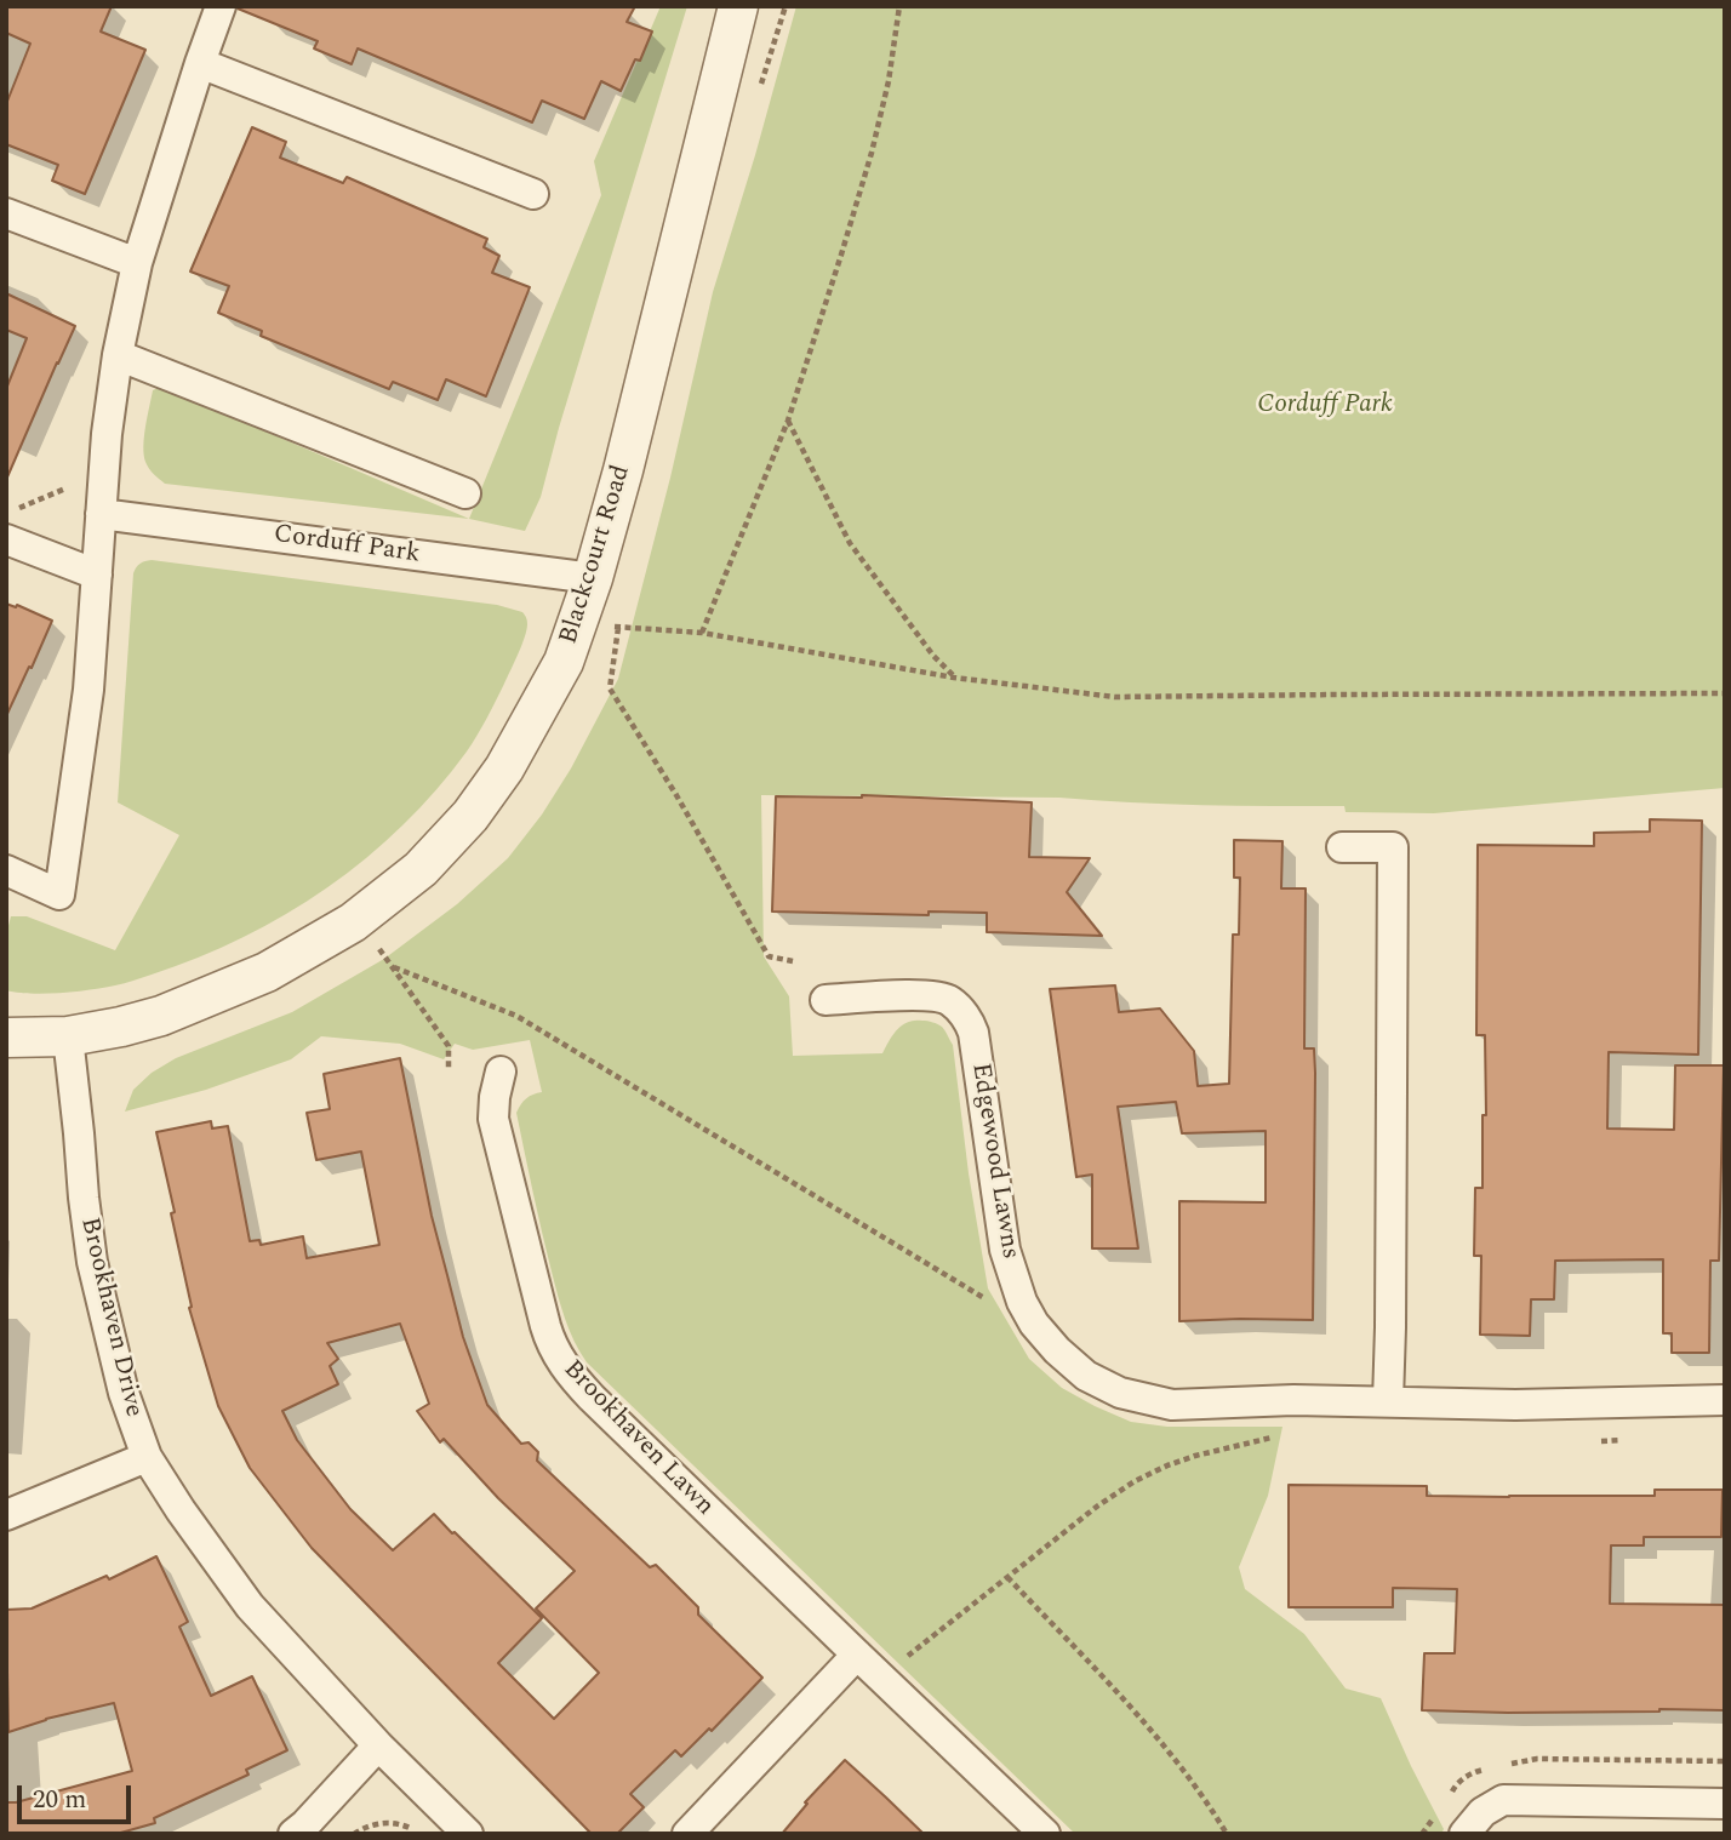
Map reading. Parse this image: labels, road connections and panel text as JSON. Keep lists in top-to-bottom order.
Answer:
{
  "streets": {
    "street": [
      "Corduff Park",
      "Blackcourt Road",
      "Edgewood Lawns",
      "Brookhaven Drive",
      "Brookhaven Lawn"
    ]
  },
  "crossings": [
    ["Corduff Park", "Blackcourt Road"],
    ["Blackcourt Road", "Brookhaven Drive"]
  ],
  "parks": ["Corduff Park"],
  "scale_bar": "20 m"
}
